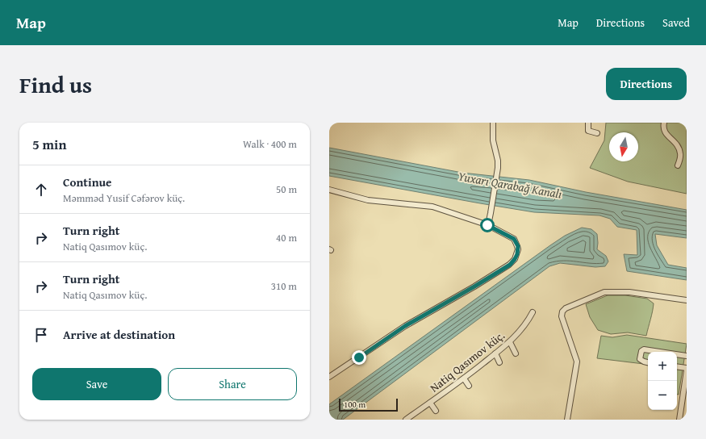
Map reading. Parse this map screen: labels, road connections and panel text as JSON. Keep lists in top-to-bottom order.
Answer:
{
  "streets": {
    "street": ["Natiq Qasımov küç."]
  },
  "water": ["Yuxarı Qarabağ Kanalı"],
  "scale_bar": "100 m",
  "north": "bottom",
  "page": {
    "header": "Map",
    "nav": ["Map", "Directions", "Saved"],
    "title": "Find us",
    "buttons": [
      "Directions",
      ["Save", "Share"]
    ],
    "heading": ["5 min", "Walk · 400 m"],
    "list": [
      ["Continue", "Məmməd Yusif Cəfərov küç.", "50 m"],
      ["Turn right", "Natiq Qasımov küç.", "40 m"],
      ["Turn right", "Natiq Qasımov küç.", "310 m"],
      "Arrive at destination"
    ],
    "map_buttons": ["+", "−"],
    "scale": "100 m"
  }
}
